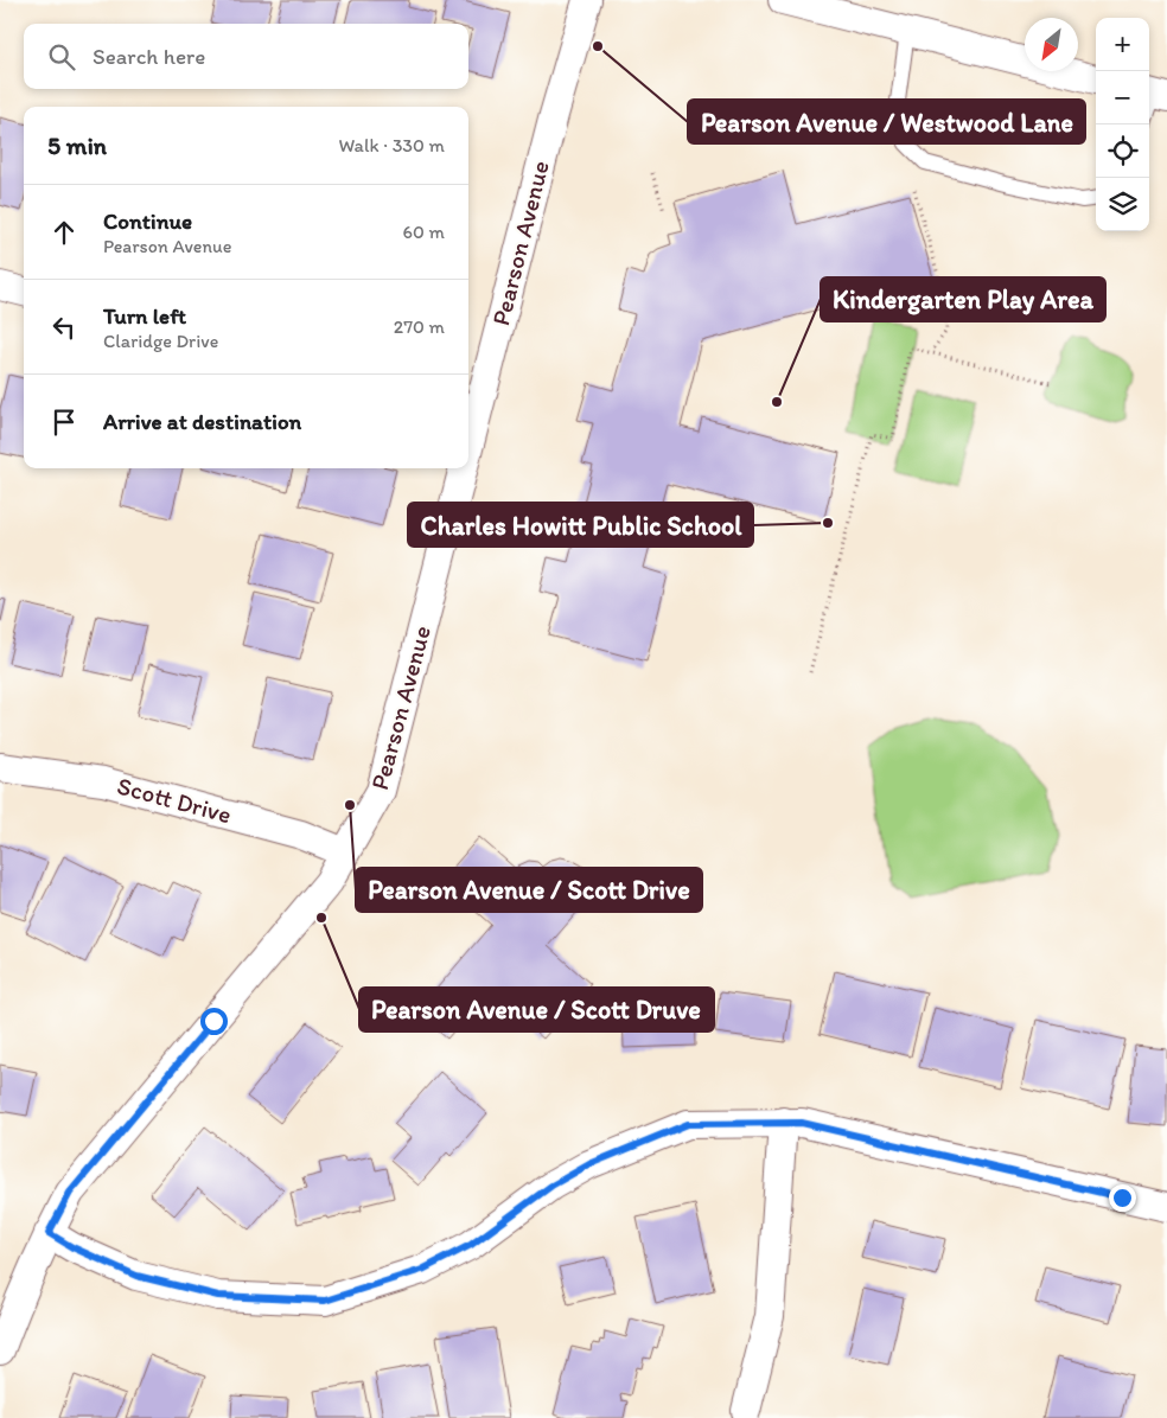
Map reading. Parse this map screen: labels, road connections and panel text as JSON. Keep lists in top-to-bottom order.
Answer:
{
  "streets": {
    "street": ["Pearson Avenue", "Scott Drive"]
  },
  "crossings": [
    ["Pearson Avenue", "Scott Drive"]
  ],
  "places": [
    "Pearson Avenue / Westwood Lane",
    "Kindergarten Play Area",
    "Charles Howitt Public School",
    "Pearson Avenue / Scott Drive",
    "Pearson Avenue / Scott Druve"
  ],
  "north": "bottom left",
  "page": {
    "map_buttons": ["+", "−"],
    "search": "Search here",
    "heading": ["5 min", "Walk · 330 m"],
    "list": [
      ["Continue", "Pearson Avenue", "60 m"],
      ["Turn left", "Claridge Drive", "270 m"],
      "Arrive at destination"
    ]
  }
}
